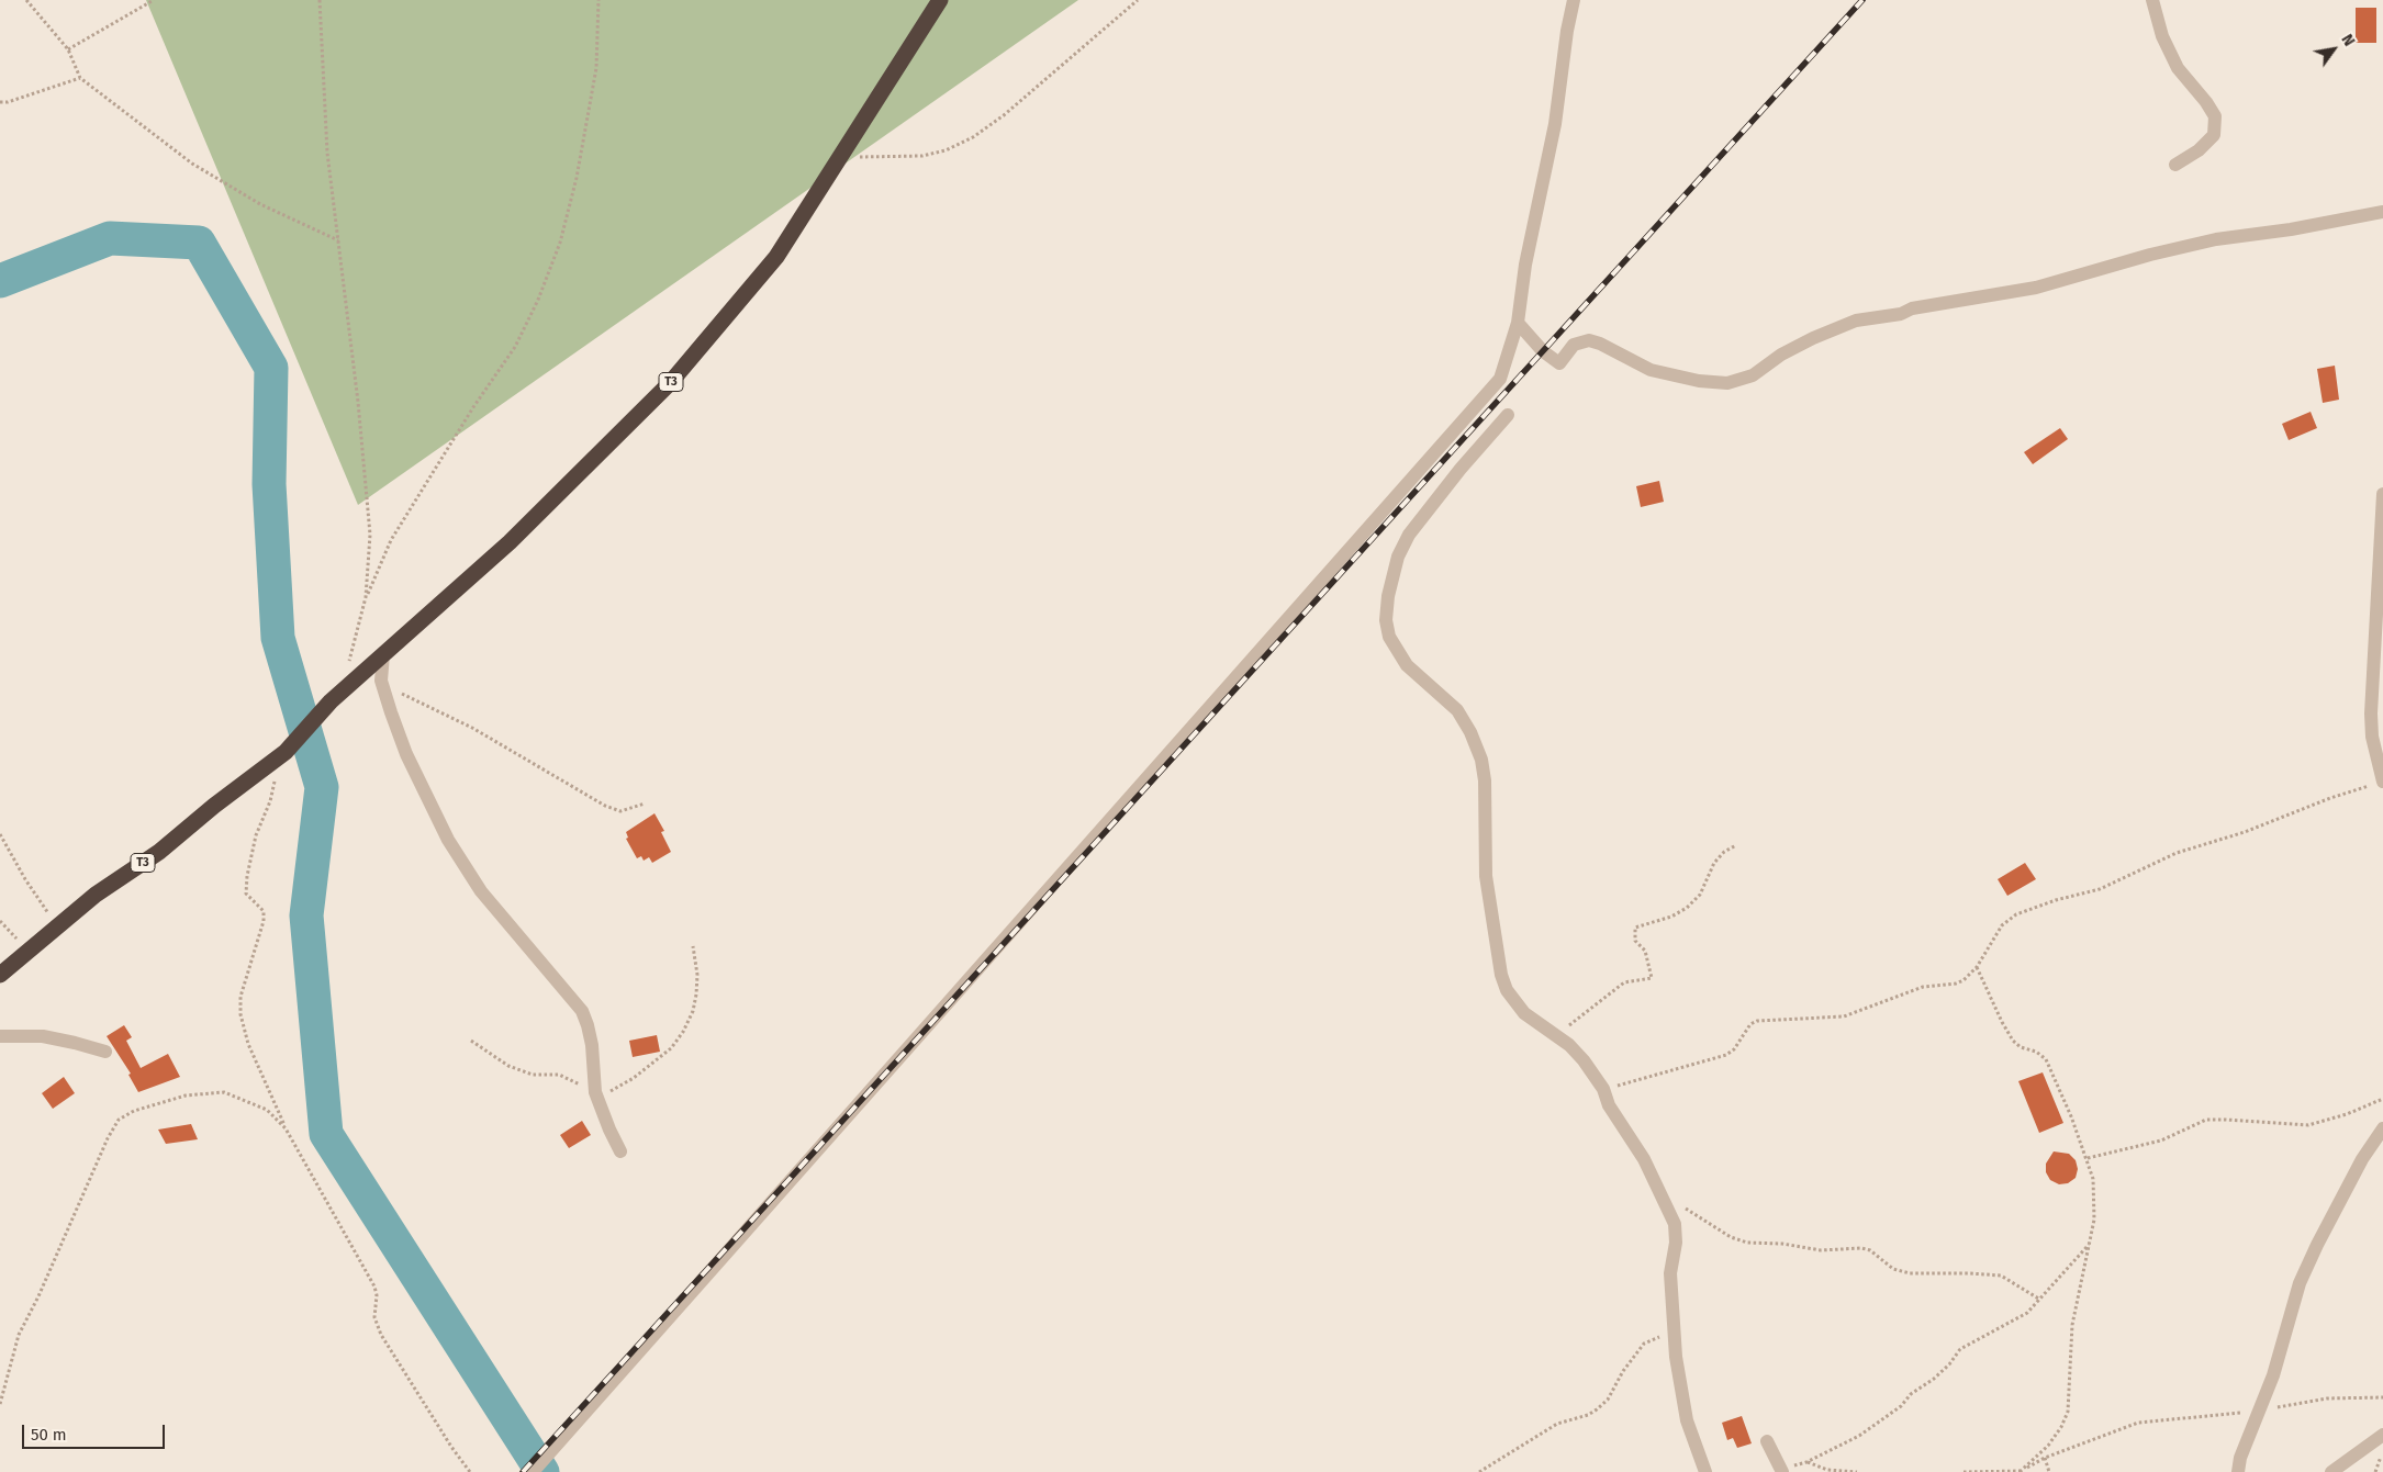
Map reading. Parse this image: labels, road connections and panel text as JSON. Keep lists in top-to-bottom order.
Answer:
{
  "streets": {
    "highway": ["T3"]
  },
  "scale_bar": "50 m",
  "north": "top right"
}
